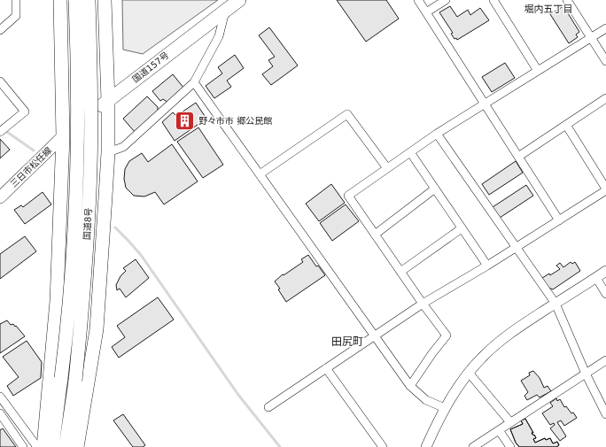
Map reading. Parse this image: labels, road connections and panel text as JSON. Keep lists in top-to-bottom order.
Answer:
{
  "streets": {
    "highway": ["国道157号", "国道8号"],
    "main road": ["三日市松任線"]
  },
  "crossings": [
    ["国道157号", "三日市松任線"]
  ],
  "districts": ["堀内五丁目", "田尻町"],
  "places": {
    "building": ["野々市市 郷公民館"]
  }
}
